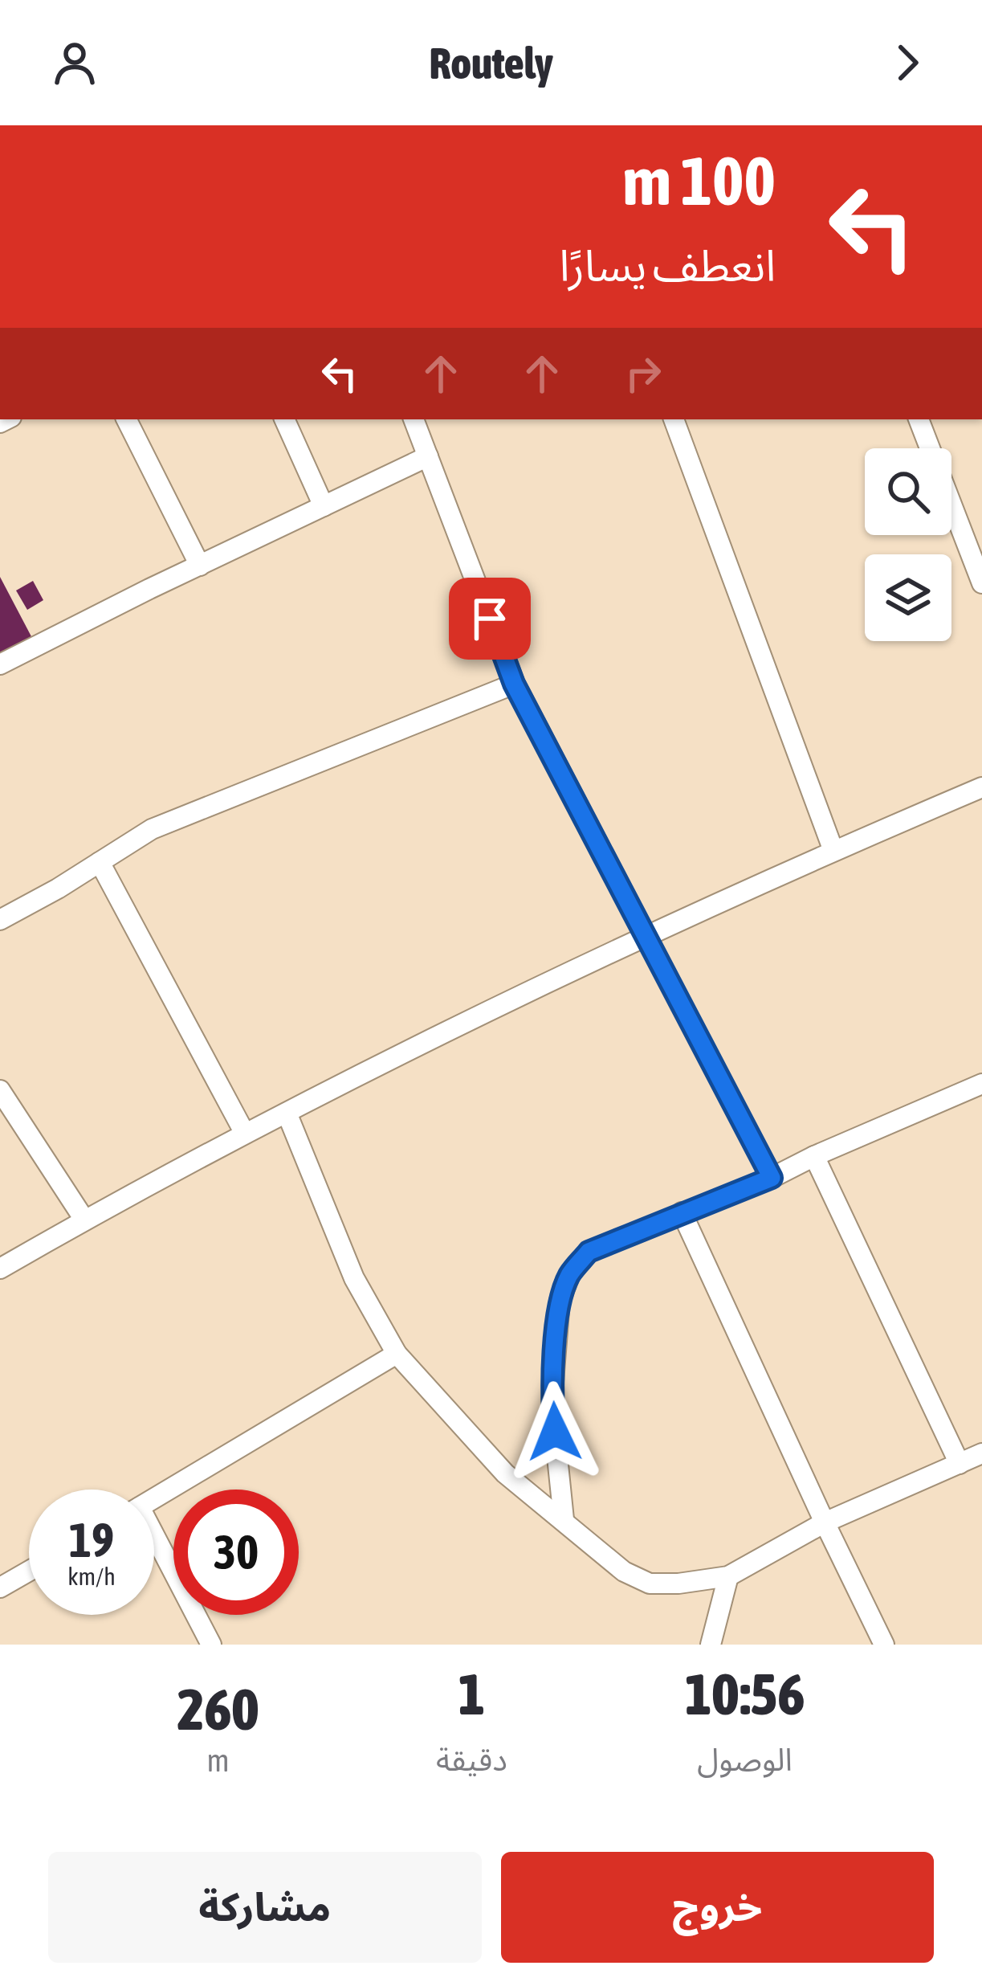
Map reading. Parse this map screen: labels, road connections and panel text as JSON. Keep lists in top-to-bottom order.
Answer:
{
  "page": {
    "header": "Routely",
    "turn": ["100 m", "انعطف يسارًا"],
    "speed": "19 km/h",
    "limit": "30",
    "eta": [
      "10:56",
      "الوصول",
      "1",
      "دقيقة",
      "260",
      "m"
    ],
    "buttons": ["خروج", "مشاركة"]
  }
}
